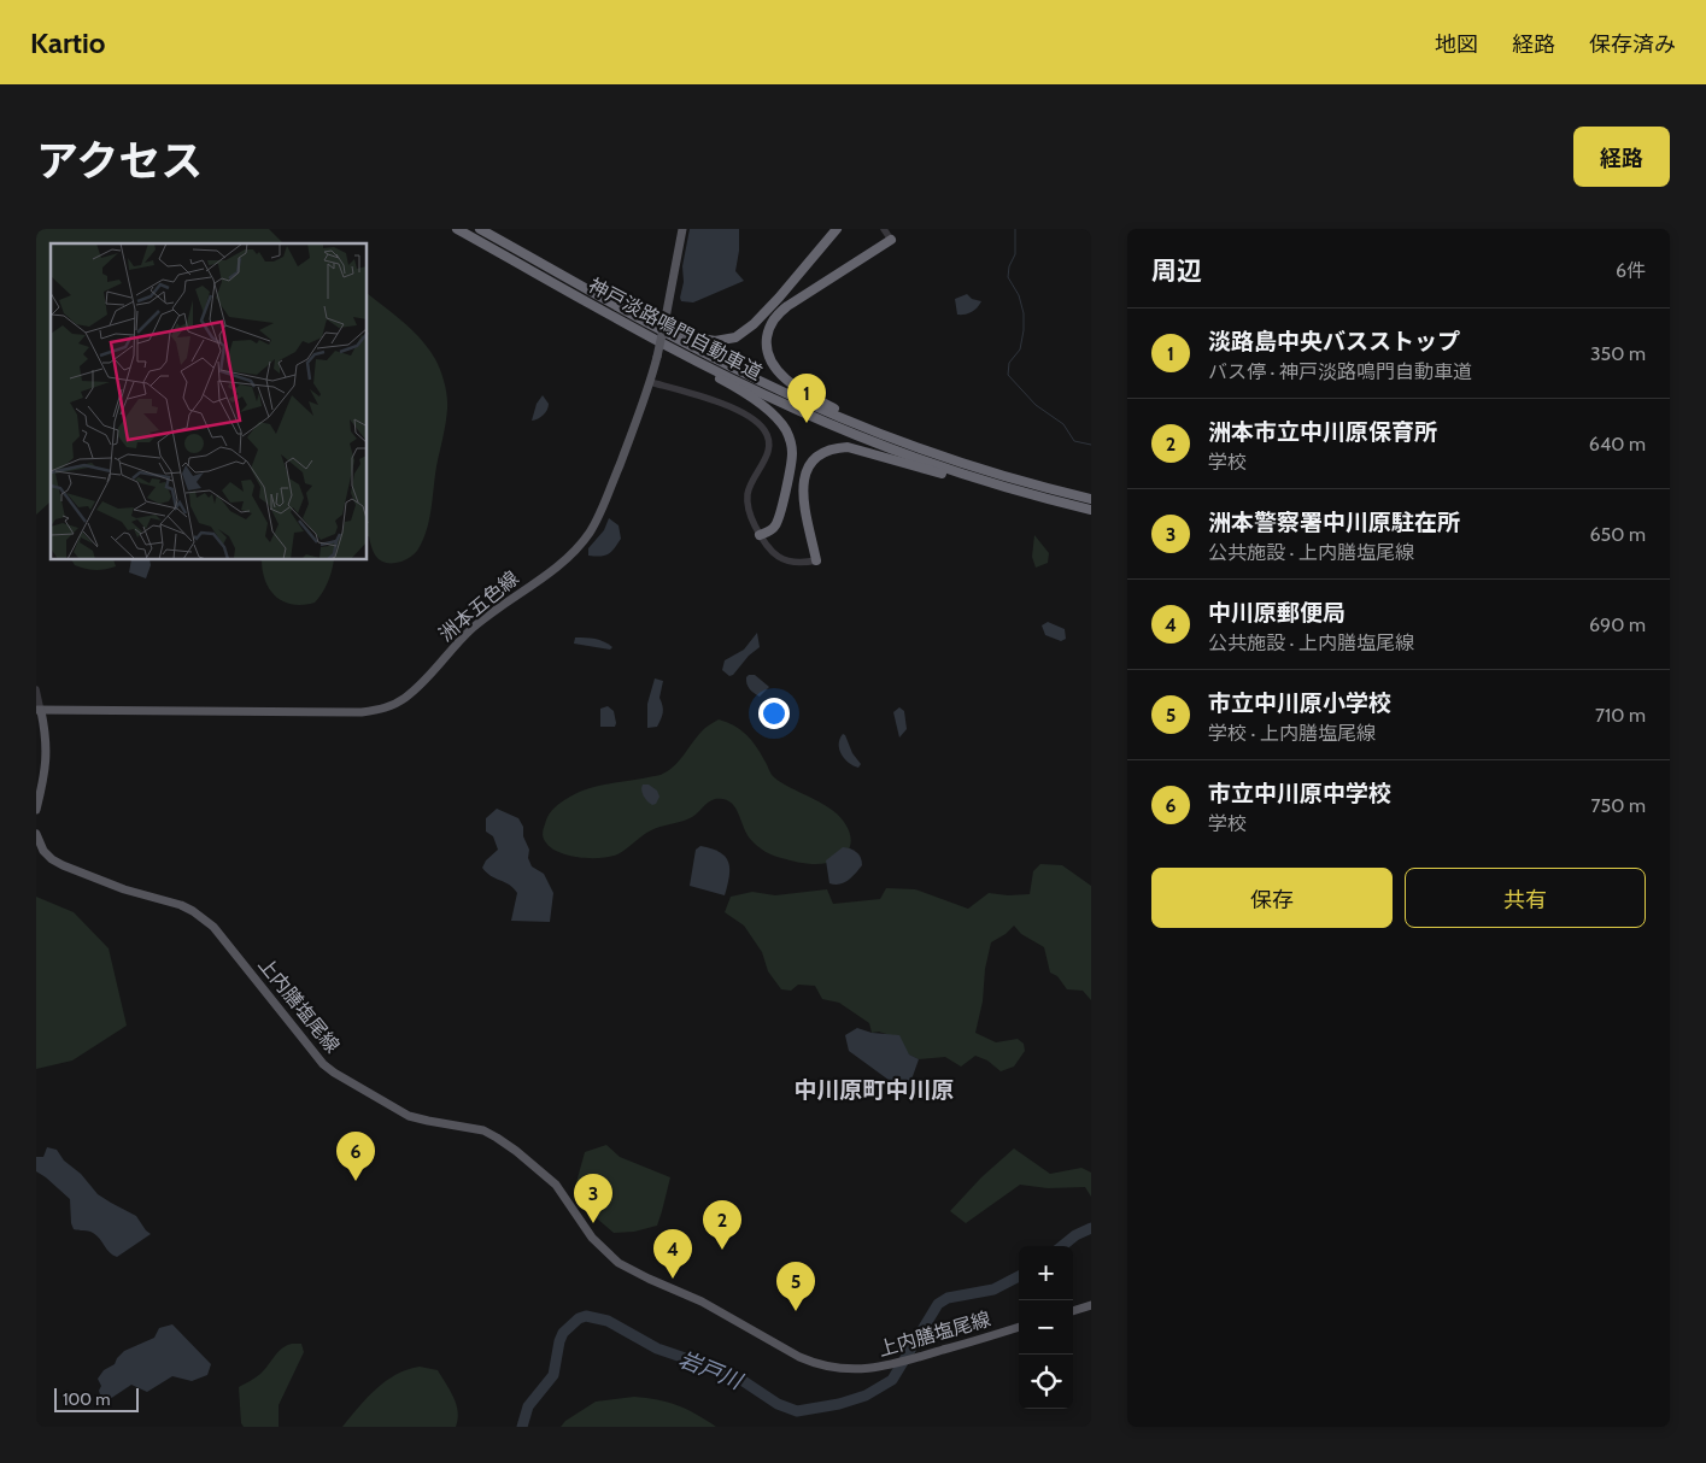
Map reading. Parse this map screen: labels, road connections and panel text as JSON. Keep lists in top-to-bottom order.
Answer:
{
  "streets": {
    "highway": ["神戸淡路鳴門自動車道"],
    "main road": ["洲本五色線", "上内膳塩尾線"]
  },
  "districts": ["中川原町中川原"],
  "water": ["岩戸川"],
  "scale_bar": "100 m",
  "page": {
    "header": "Kartio",
    "nav": ["地図", "経路", "保存済み"],
    "title": "アクセス",
    "buttons": [
      "経路",
      ["保存", "共有"]
    ],
    "heading": ["周辺", "6件"],
    "list": [
      {
        "mark": "1",
        "name": "淡路島中央バスストップ",
        "note": "バス停 · 神戸淡路鳴門自動車道",
        "value": "350 m"
      },
      {
        "mark": "2",
        "name": "洲本市立中川原保育所",
        "note": "学校",
        "value": "640 m"
      },
      {
        "mark": "3",
        "name": "洲本警察署中川原駐在所",
        "note": "公共施設 · 上内膳塩尾線",
        "value": "650 m"
      },
      {
        "mark": "4",
        "name": "中川原郵便局",
        "note": "公共施設 · 上内膳塩尾線",
        "value": "690 m"
      },
      {
        "mark": "5",
        "name": "市立中川原小学校",
        "note": "学校 · 上内膳塩尾線",
        "value": "710 m"
      },
      {
        "mark": "6",
        "name": "市立中川原中学校",
        "note": "学校",
        "value": "750 m"
      }
    ],
    "pins": [
      "1",
      "6",
      "3",
      "2",
      "4",
      "5"
    ],
    "map_buttons": ["+", "−"],
    "scale": "100 m"
  }
}
